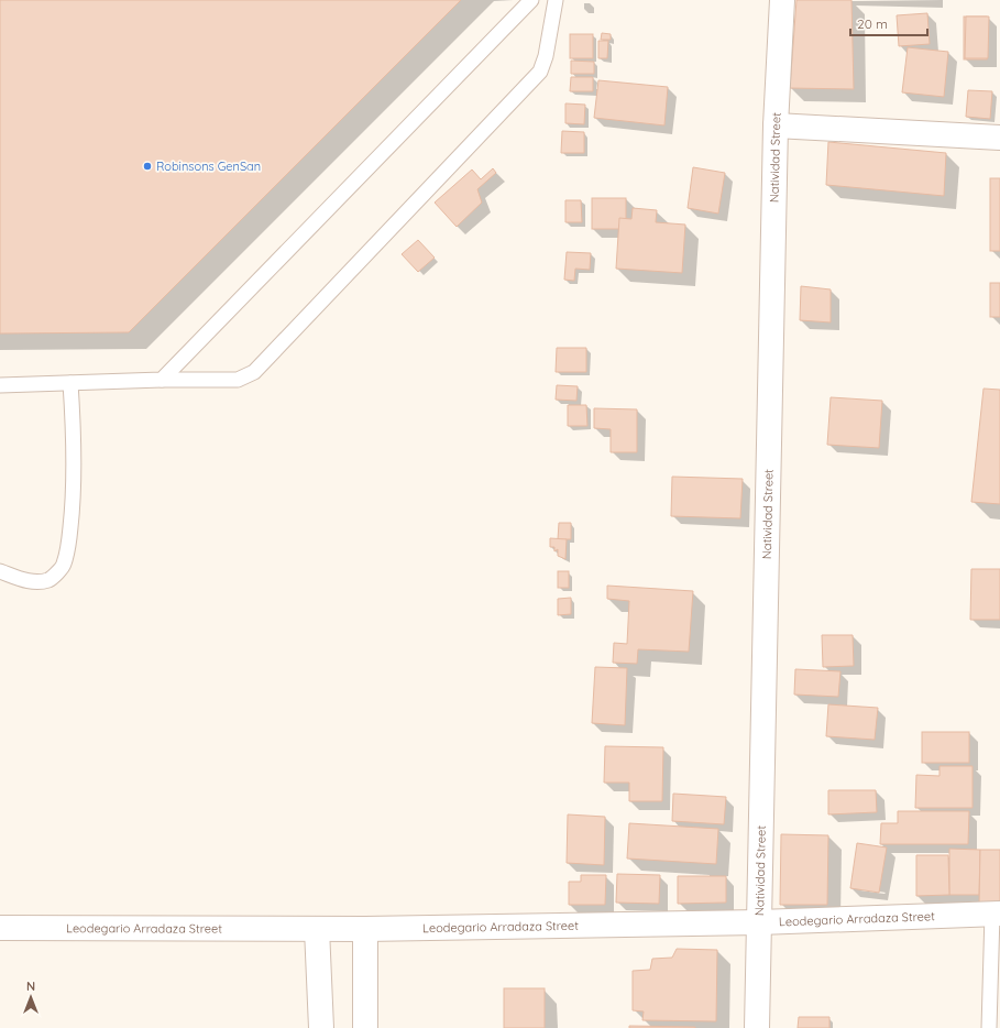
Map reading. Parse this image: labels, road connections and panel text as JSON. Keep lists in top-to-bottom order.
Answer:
{
  "streets": {
    "street": ["Natividad Street", "Leodegario Arradaza Street"]
  },
  "crossings": [
    ["Natividad Street", "Leodegario Arradaza Street"]
  ],
  "places": ["Robinsons GenSan"],
  "scale_bar": "20 m",
  "north": "top"
}
